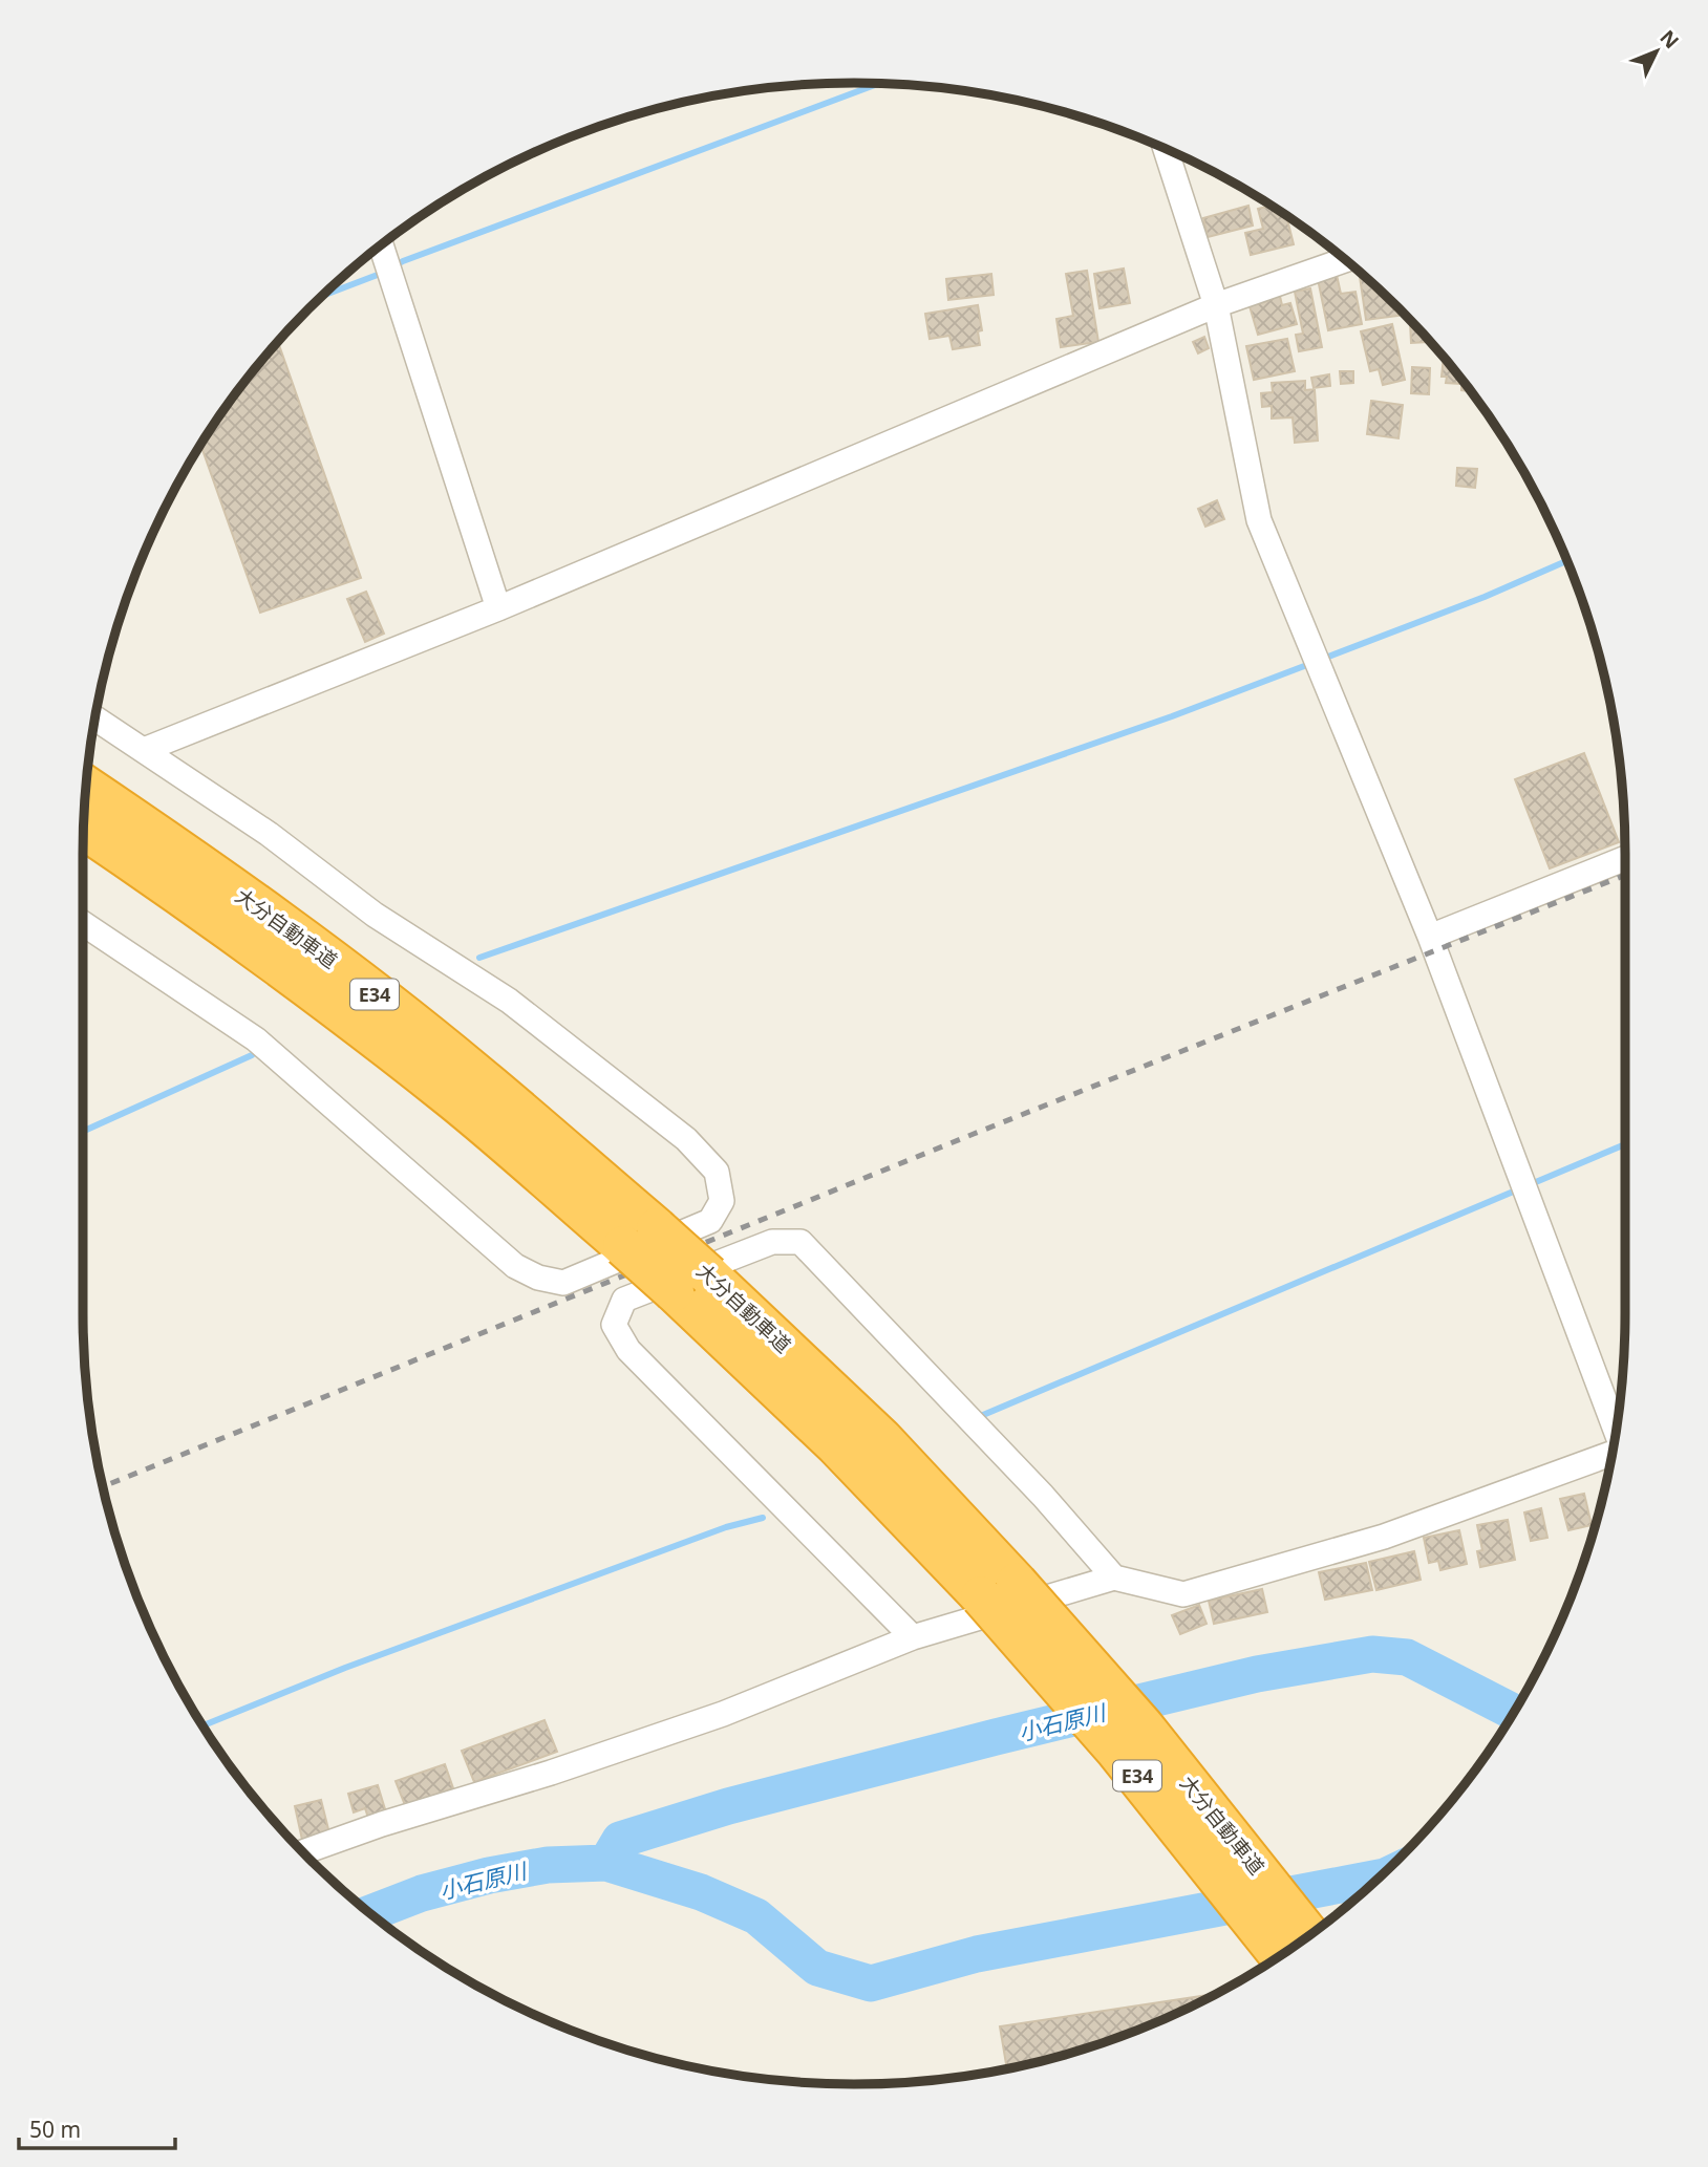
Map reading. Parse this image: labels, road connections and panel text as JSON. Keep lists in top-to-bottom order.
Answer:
{
  "streets": {
    "highway": ["大分自動車道", "E34"]
  },
  "water": ["小石原川"],
  "scale_bar": "50 m",
  "north": "top right"
}
